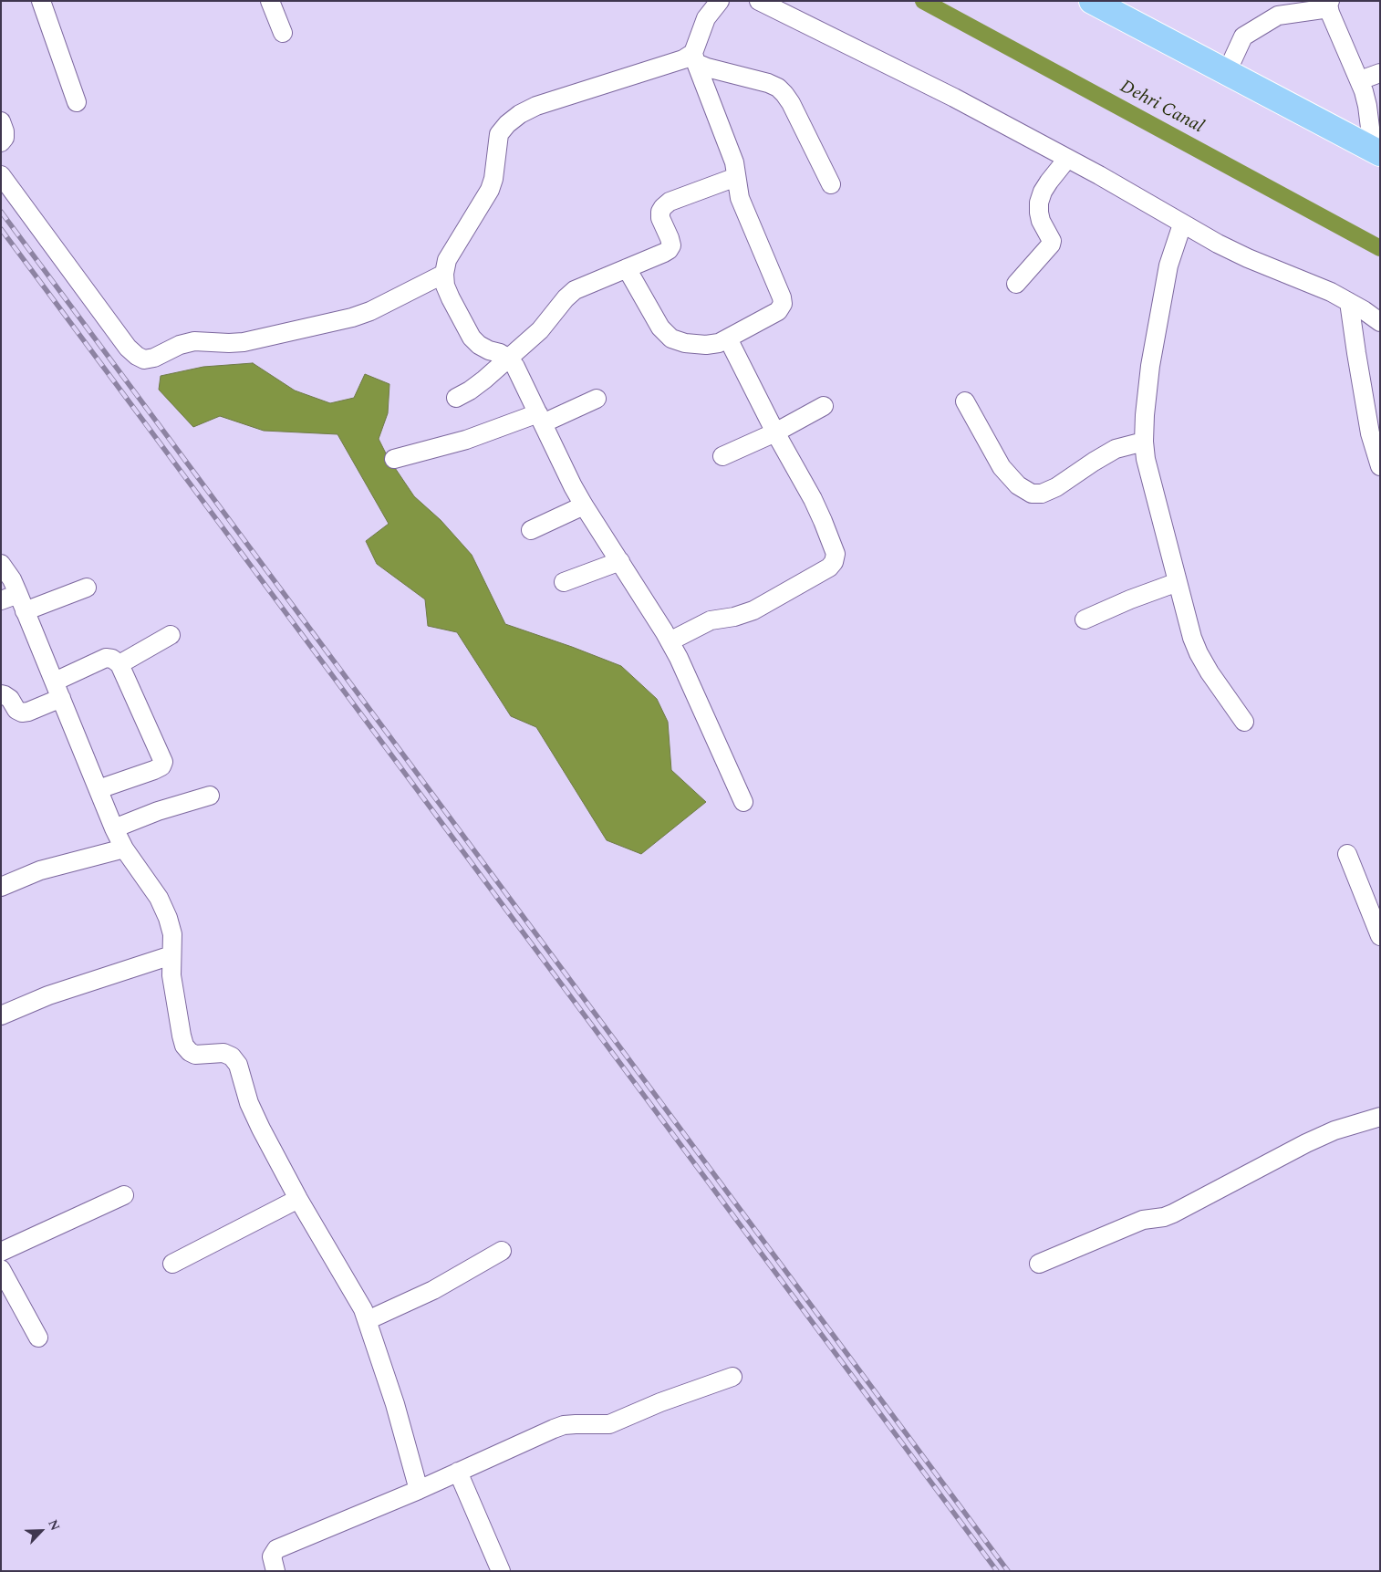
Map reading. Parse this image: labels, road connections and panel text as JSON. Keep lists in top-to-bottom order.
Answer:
{
  "water": ["Dehri Canal"],
  "north": "top right"
}
